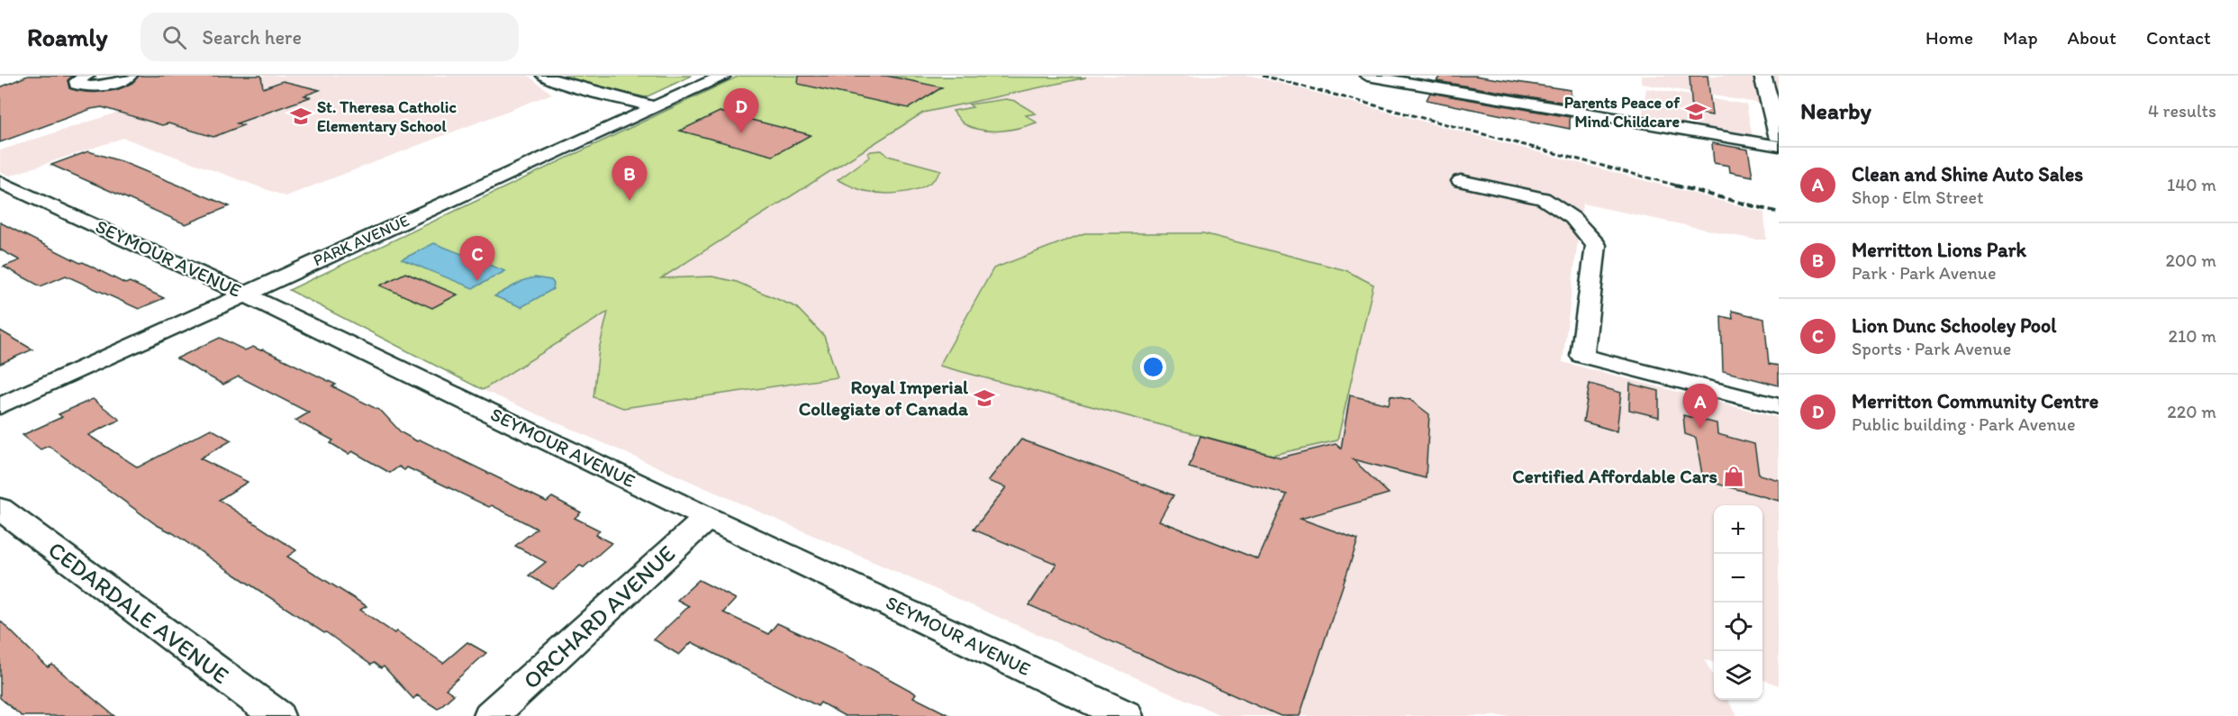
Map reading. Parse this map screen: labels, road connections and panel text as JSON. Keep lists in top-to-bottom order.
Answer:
{
  "streets": {
    "street": [
      "PARK AVENUE",
      "SEYMOUR AVENUE",
      "CEDARDALE AVENUE",
      "ORCHARD AVENUE"
    ]
  },
  "crossings": [
    ["PARK AVENUE", "SEYMOUR AVENUE"],
    ["SEYMOUR AVENUE", "ORCHARD AVENUE"]
  ],
  "places": {
    "school or university": ["Parents Peace of Mind Childcare", "St. Theresa Catholic Elementary School", "Royal Imperial Collegiate of Canada"],
    "shop": ["Certified Affordable Cars"]
  },
  "page": {
    "header": "Roamly",
    "search": "Search here",
    "nav": [
      "Home",
      "Map",
      "About",
      "Contact"
    ],
    "heading": ["Nearby", "4 results"],
    "pins": [
      "D",
      "B",
      "C",
      "A"
    ],
    "list": [
      {
        "mark": "A",
        "name": "Clean and Shine Auto Sales",
        "note": "Shop · Elm Street",
        "value": "140 m"
      },
      {
        "mark": "B",
        "name": "Merritton Lions Park",
        "note": "Park · Park Avenue",
        "value": "200 m"
      },
      {
        "mark": "C",
        "name": "Lion Dunc Schooley Pool",
        "note": "Sports · Park Avenue",
        "value": "210 m"
      },
      {
        "mark": "D",
        "name": "Merritton Community Centre",
        "note": "Public building · Park Avenue",
        "value": "220 m"
      }
    ],
    "map_buttons": ["+", "−"]
  }
}
